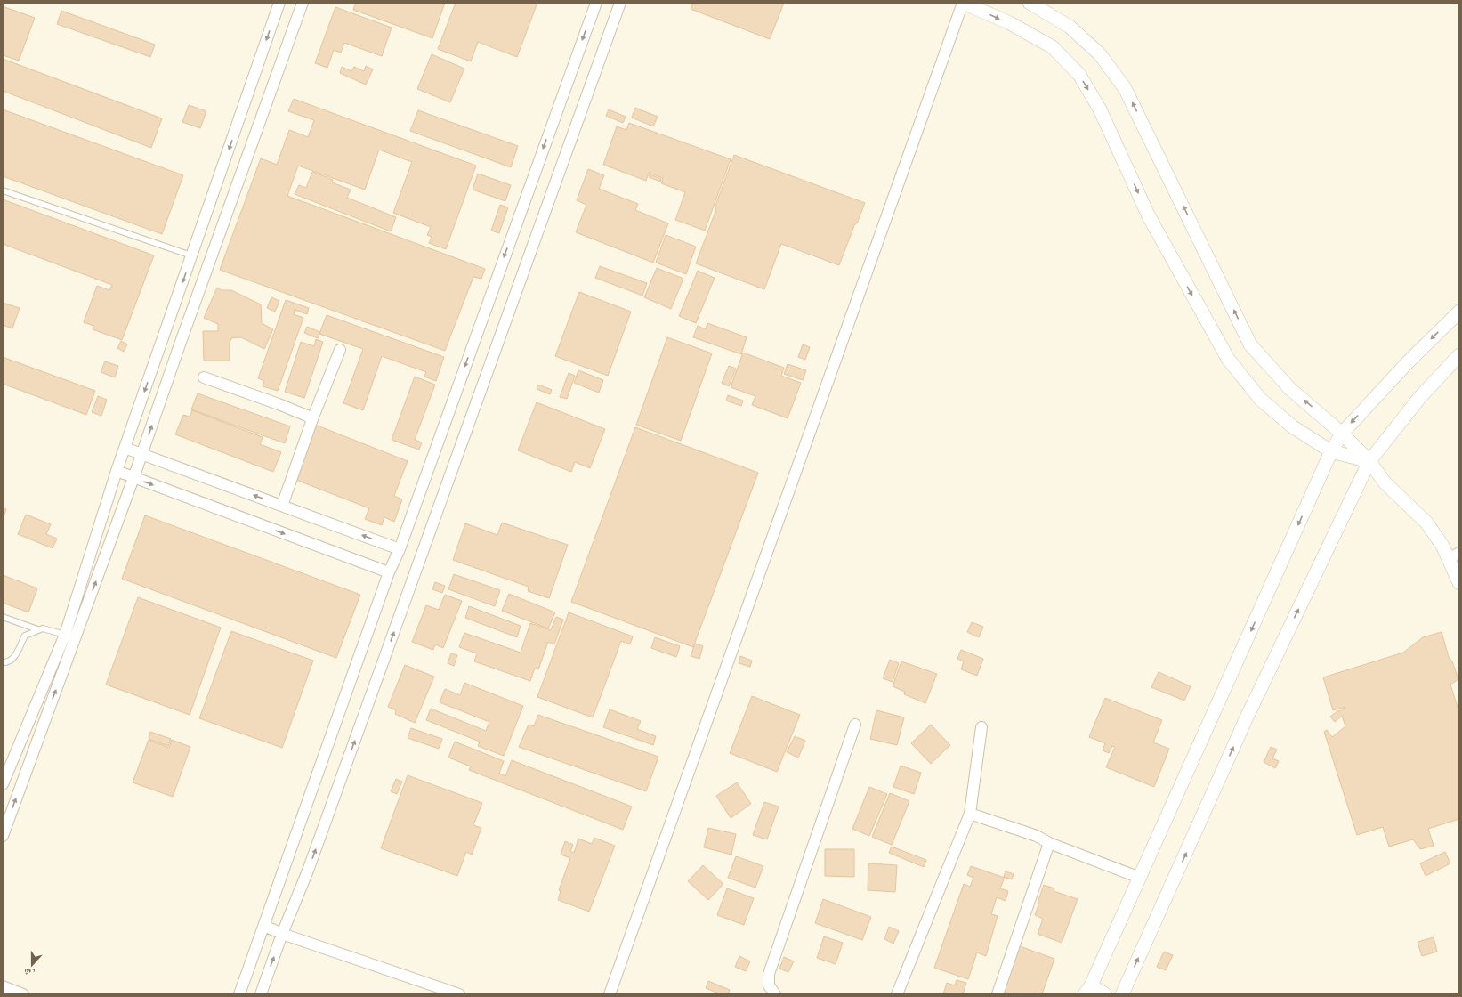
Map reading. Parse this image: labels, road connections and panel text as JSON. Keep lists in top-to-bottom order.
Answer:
{
  "north": "bottom"
}
